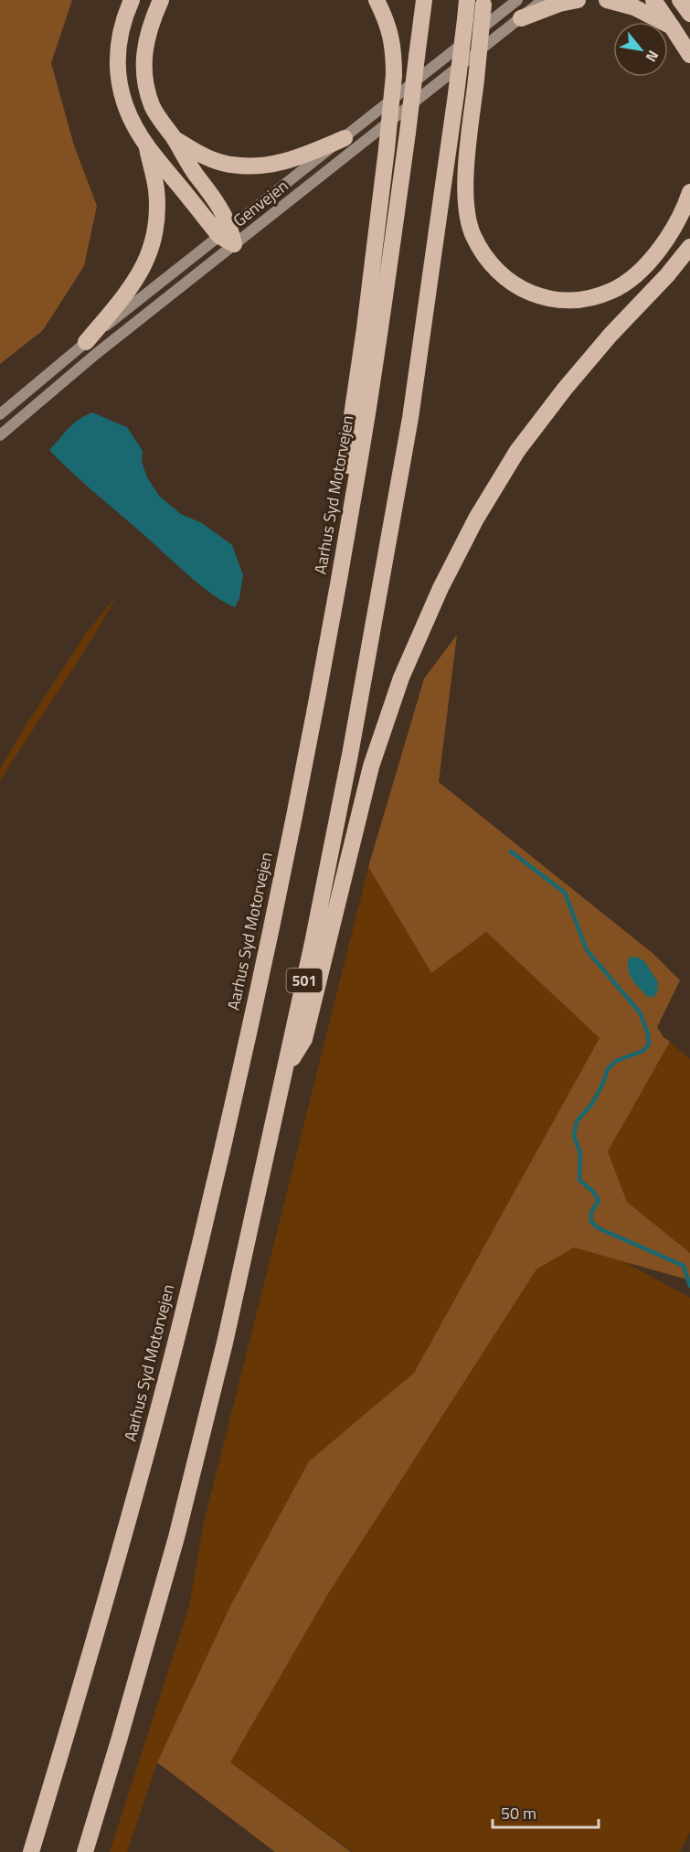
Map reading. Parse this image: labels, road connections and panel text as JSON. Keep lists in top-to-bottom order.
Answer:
{
  "streets": {
    "highway": ["Aarhus Syd Motorvejen", "501"],
    "street": ["Genvejen"]
  },
  "scale_bar": "50 m",
  "north": "bottom right"
}
